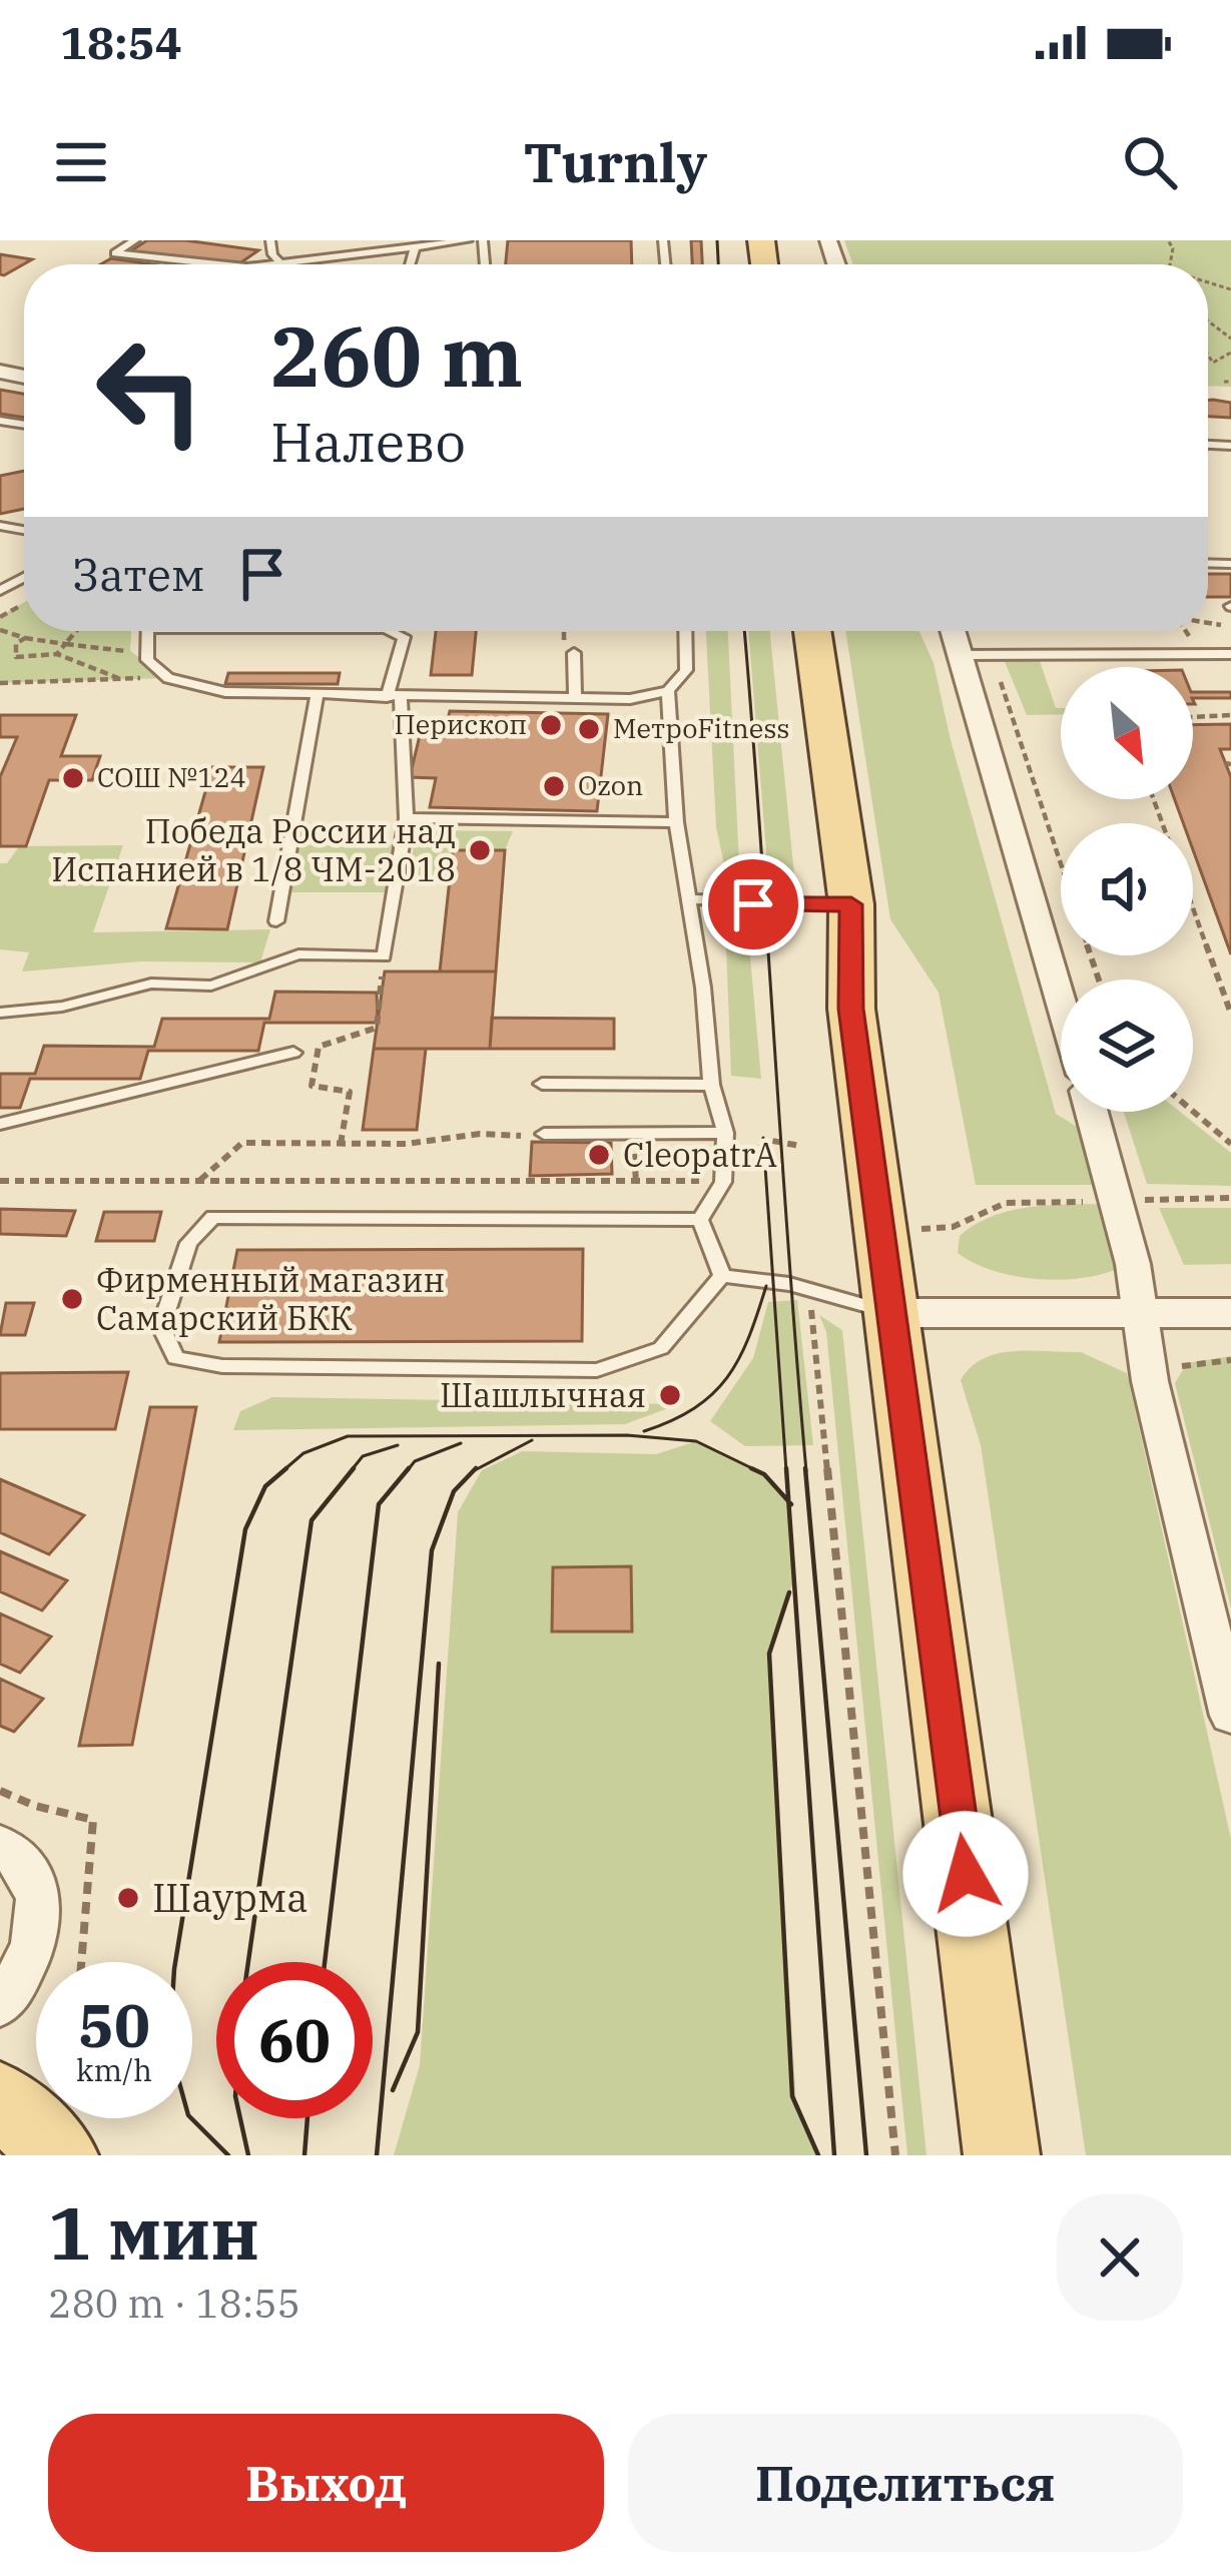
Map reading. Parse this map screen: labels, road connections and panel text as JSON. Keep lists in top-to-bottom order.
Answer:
{
  "places": [
    "Перископ",
    "МетроFitness",
    "СОШ №124",
    "Ozon",
    "Победа России над Испанией в 1/8 ЧМ-2018",
    "CleopatrA",
    "Фирменный магазин Самарский БКК",
    "Шашлычная",
    "Шаурма"
  ],
  "north": "bottom right",
  "page": {
    "status": "18:54",
    "header": "Turnly",
    "turn": ["260 m", "Налево"],
    "then": "Затем",
    "speed": "50 km/h",
    "limit": "60",
    "heading": ["1 мин", "280 m · 18:55"],
    "buttons": ["Выход", "Поделиться"]
  }
}
